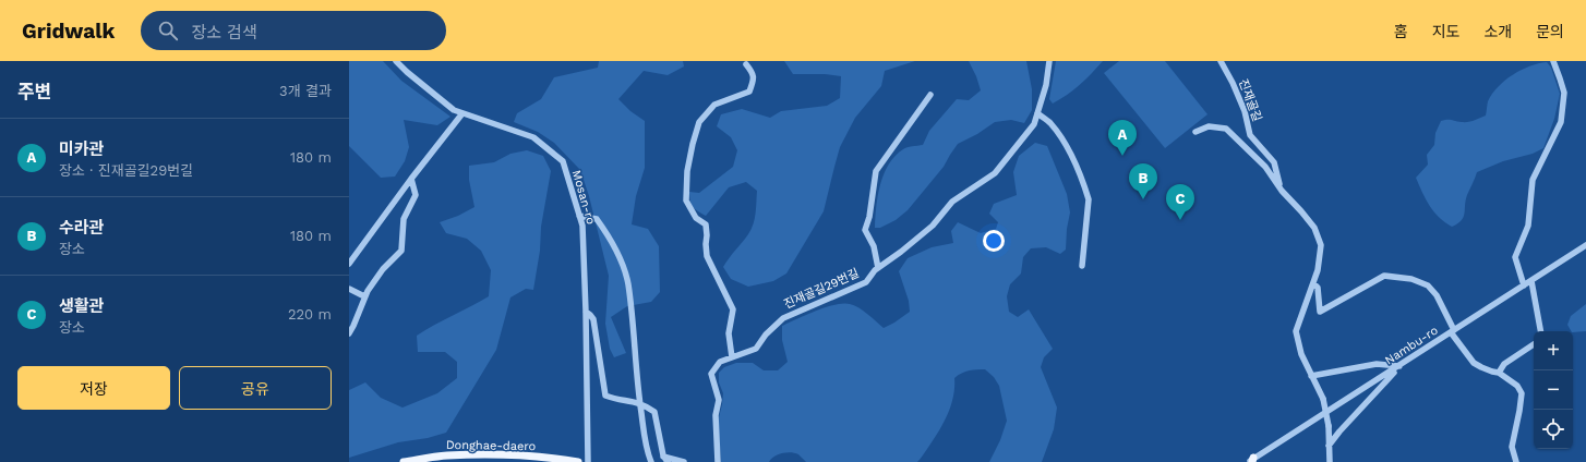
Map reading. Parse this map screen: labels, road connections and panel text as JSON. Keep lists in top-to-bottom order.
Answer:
{
  "streets": {
    "main road": ["Donghae-daero"],
    "street": [
      "진재골길",
      "Mosan-ro",
      "진재골길29번길",
      "Nambu-ro"
    ]
  },
  "page": {
    "header": "Gridwalk",
    "search": "장소 검색",
    "nav": [
      "홈",
      "지도",
      "소개",
      "문의"
    ],
    "heading": ["주변", "3개 결과"],
    "list": [
      {
        "mark": "A",
        "name": "미카관",
        "note": "장소 · 진재골길29번길",
        "value": "180 m"
      },
      {
        "mark": "B",
        "name": "수라관",
        "note": "장소",
        "value": "180 m"
      },
      {
        "mark": "C",
        "name": "생활관",
        "note": "장소",
        "value": "220 m"
      }
    ],
    "pins": ["A", "B", "C"],
    "map_buttons": ["+", "−"],
    "buttons": ["저장", "공유"]
  }
}
